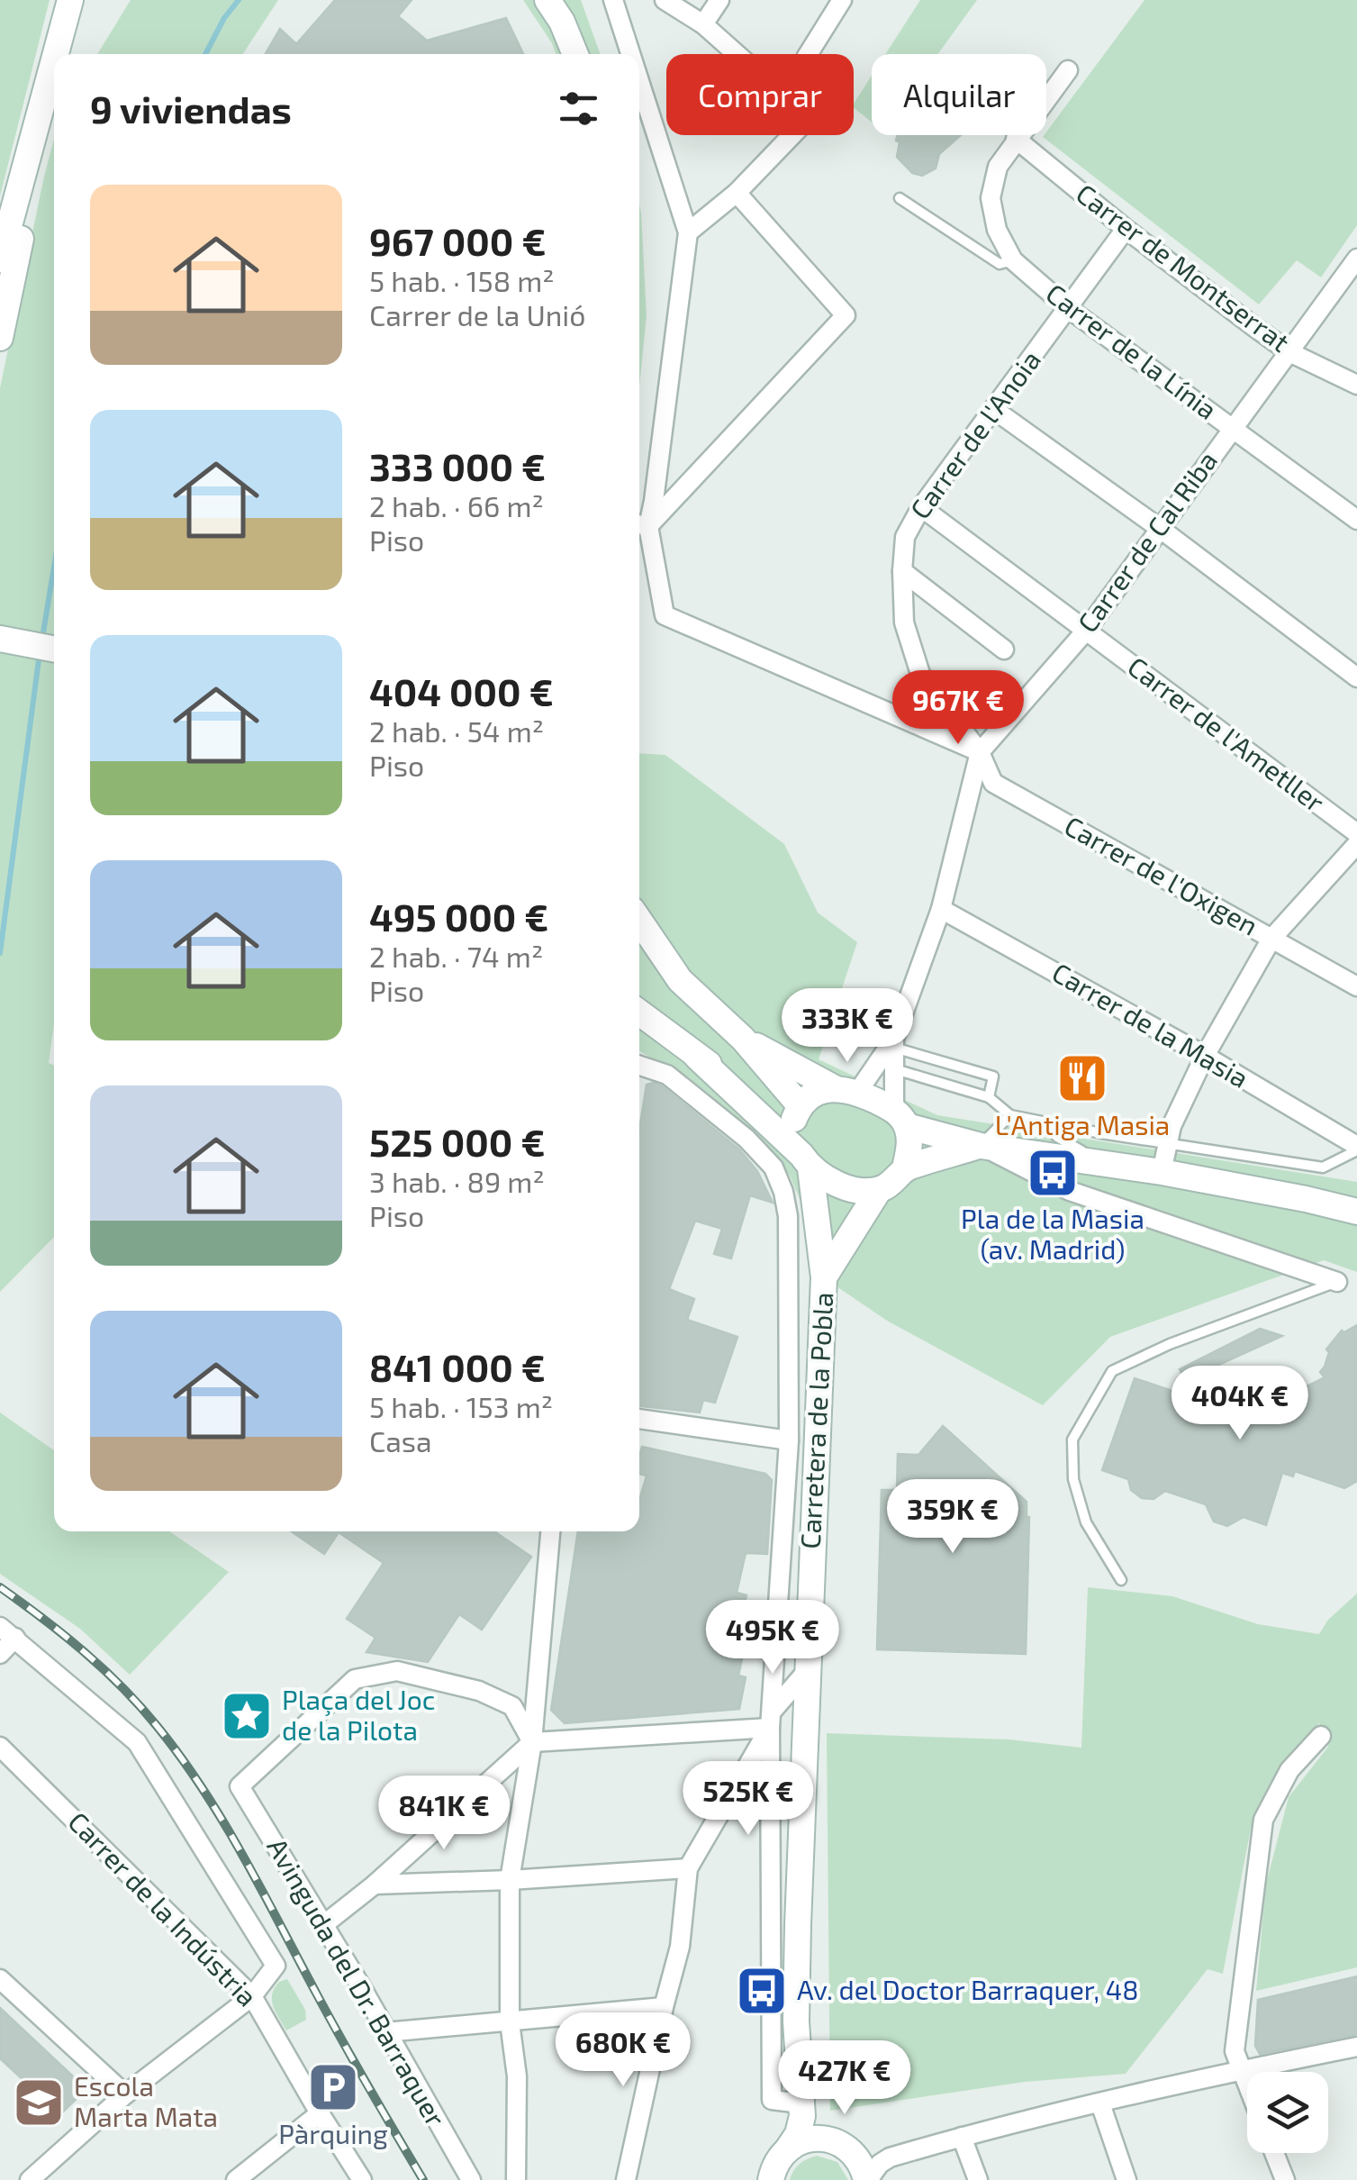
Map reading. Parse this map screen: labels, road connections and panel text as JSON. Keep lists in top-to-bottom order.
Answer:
{
  "streets": {
    "street": [
      "Carrer de Montserrat",
      "Carrer de la Línia",
      "Carrer de l'Anoia",
      "Carrer de Cal Riba",
      "Carrer de l'Ametller",
      "Carrer de l'Oxigen",
      "Carrer de la Masia",
      "Carretera de la Pobla",
      "Carrer de la Indústria",
      "Avinguda del Dr. Barraquer"
    ]
  },
  "crossings": [
    ["Carrer de Montserrat", "Carrer de la Línia"],
    ["Carrer de Montserrat", "Carrer de l'Anoia"],
    ["Carrer de Montserrat", "Carrer de Cal Riba"],
    ["Carrer de la Línia", "Carrer de l'Anoia"],
    ["Carrer de la Línia", "Carrer de Cal Riba"],
    ["Carrer de l'Anoia", "Carrer de Cal Riba"],
    ["Carrer de l'Anoia", "Carrer de l'Ametller"],
    ["Carrer de l'Anoia", "Carrer de l'Oxigen"],
    ["Carrer de Cal Riba", "Carrer de l'Ametller"],
    ["Carrer de Cal Riba", "Carrer de l'Oxigen"],
    ["Carrer de Cal Riba", "Carrer de la Masia"],
    ["Carrer de Cal Riba", "Carretera de la Pobla"]
  ],
  "places": {
    "restaurant": ["L'Antiga Masia"],
    "bus stop": ["Pla de la Masia (av. Madrid)", "Av. del Doctor Barraquer, 48"],
    "place": ["Plaça del Joc de la Pilota"],
    "parking": ["Pàrquing"],
    "school or university": ["Escola Marta Mata"]
  },
  "page": {
    "chip": ["Comprar", "Alquilar"],
    "heading": "9 viviendas",
    "list": [
      {
        "name": "967 000 €",
        "note": "5 hab. · 158 m² · Carrer de la Unió"
      },
      {
        "name": "333 000 €",
        "note": "2 hab. · 66 m² · Piso"
      },
      {
        "name": "404 000 €",
        "note": "2 hab. · 54 m² · Piso"
      },
      {
        "name": "495 000 €",
        "note": "2 hab. · 74 m² · Piso"
      },
      {
        "name": "525 000 €",
        "note": "3 hab. · 89 m² · Piso"
      },
      {
        "name": "841 000 €",
        "note": "5 hab. · 153 m² · Casa"
      }
    ],
    "price": [
      "967K €",
      "333K €",
      "404K €",
      "359K €",
      "495K €",
      "525K €",
      "841K €",
      "680K €",
      "427K €"
    ]
  }
}
